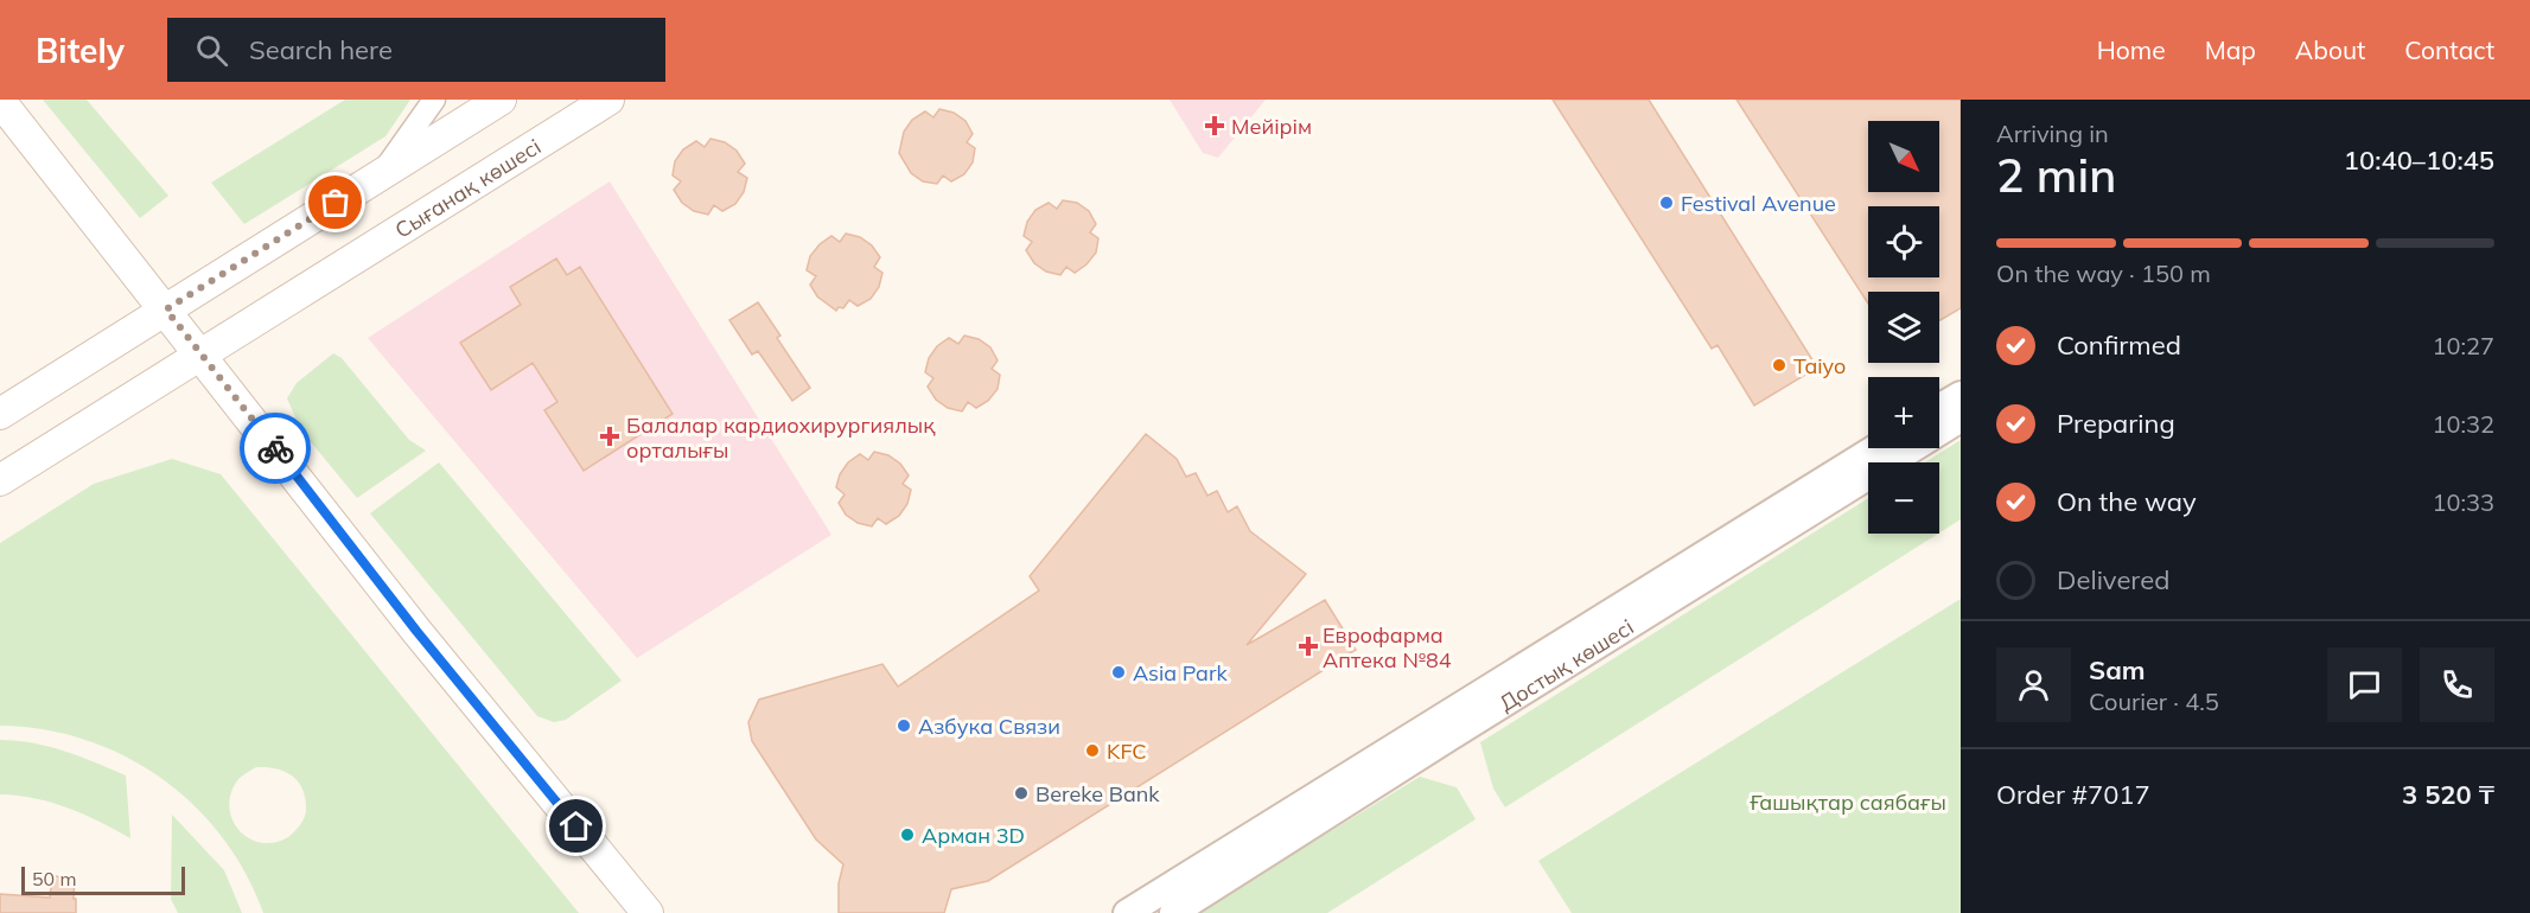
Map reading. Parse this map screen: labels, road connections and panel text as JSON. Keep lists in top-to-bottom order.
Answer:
{
  "streets": {
    "main road": ["Сығанақ көшесі"],
    "street": ["Достық көшесі"]
  },
  "parks": ["Ғашықтар саябағы"],
  "places": {
    "health": ["Мейірім", "Балалар кардиохирургиялық орталығы", "Еврофарма Аптека №84"],
    "other": [
      "Festival Avenue",
      "Taiyo",
      "Asia Park",
      "Азбука Связи",
      "KFC",
      "Bereke Bank",
      "Арман 3D"
    ]
  },
  "scale_bar": "50 m",
  "north": "bottom right",
  "page": {
    "header": "Bitely",
    "search": "Search here",
    "nav": [
      "Home",
      "Map",
      "About",
      "Contact"
    ],
    "heading": ["2 min", "Arriving in", "10:40–10:45"],
    "panel": [
      "Sam",
      "Courier · 4.5",
      "Order #7017",
      "3 520 ₸"
    ],
    "map_buttons": ["+", "−"],
    "bar": "On the way · 150 m",
    "list": [
      ["Confirmed", "10:27"],
      ["Preparing", "10:32"],
      ["On the way", "10:33"],
      "Delivered"
    ],
    "scale": "50 m"
  }
}
